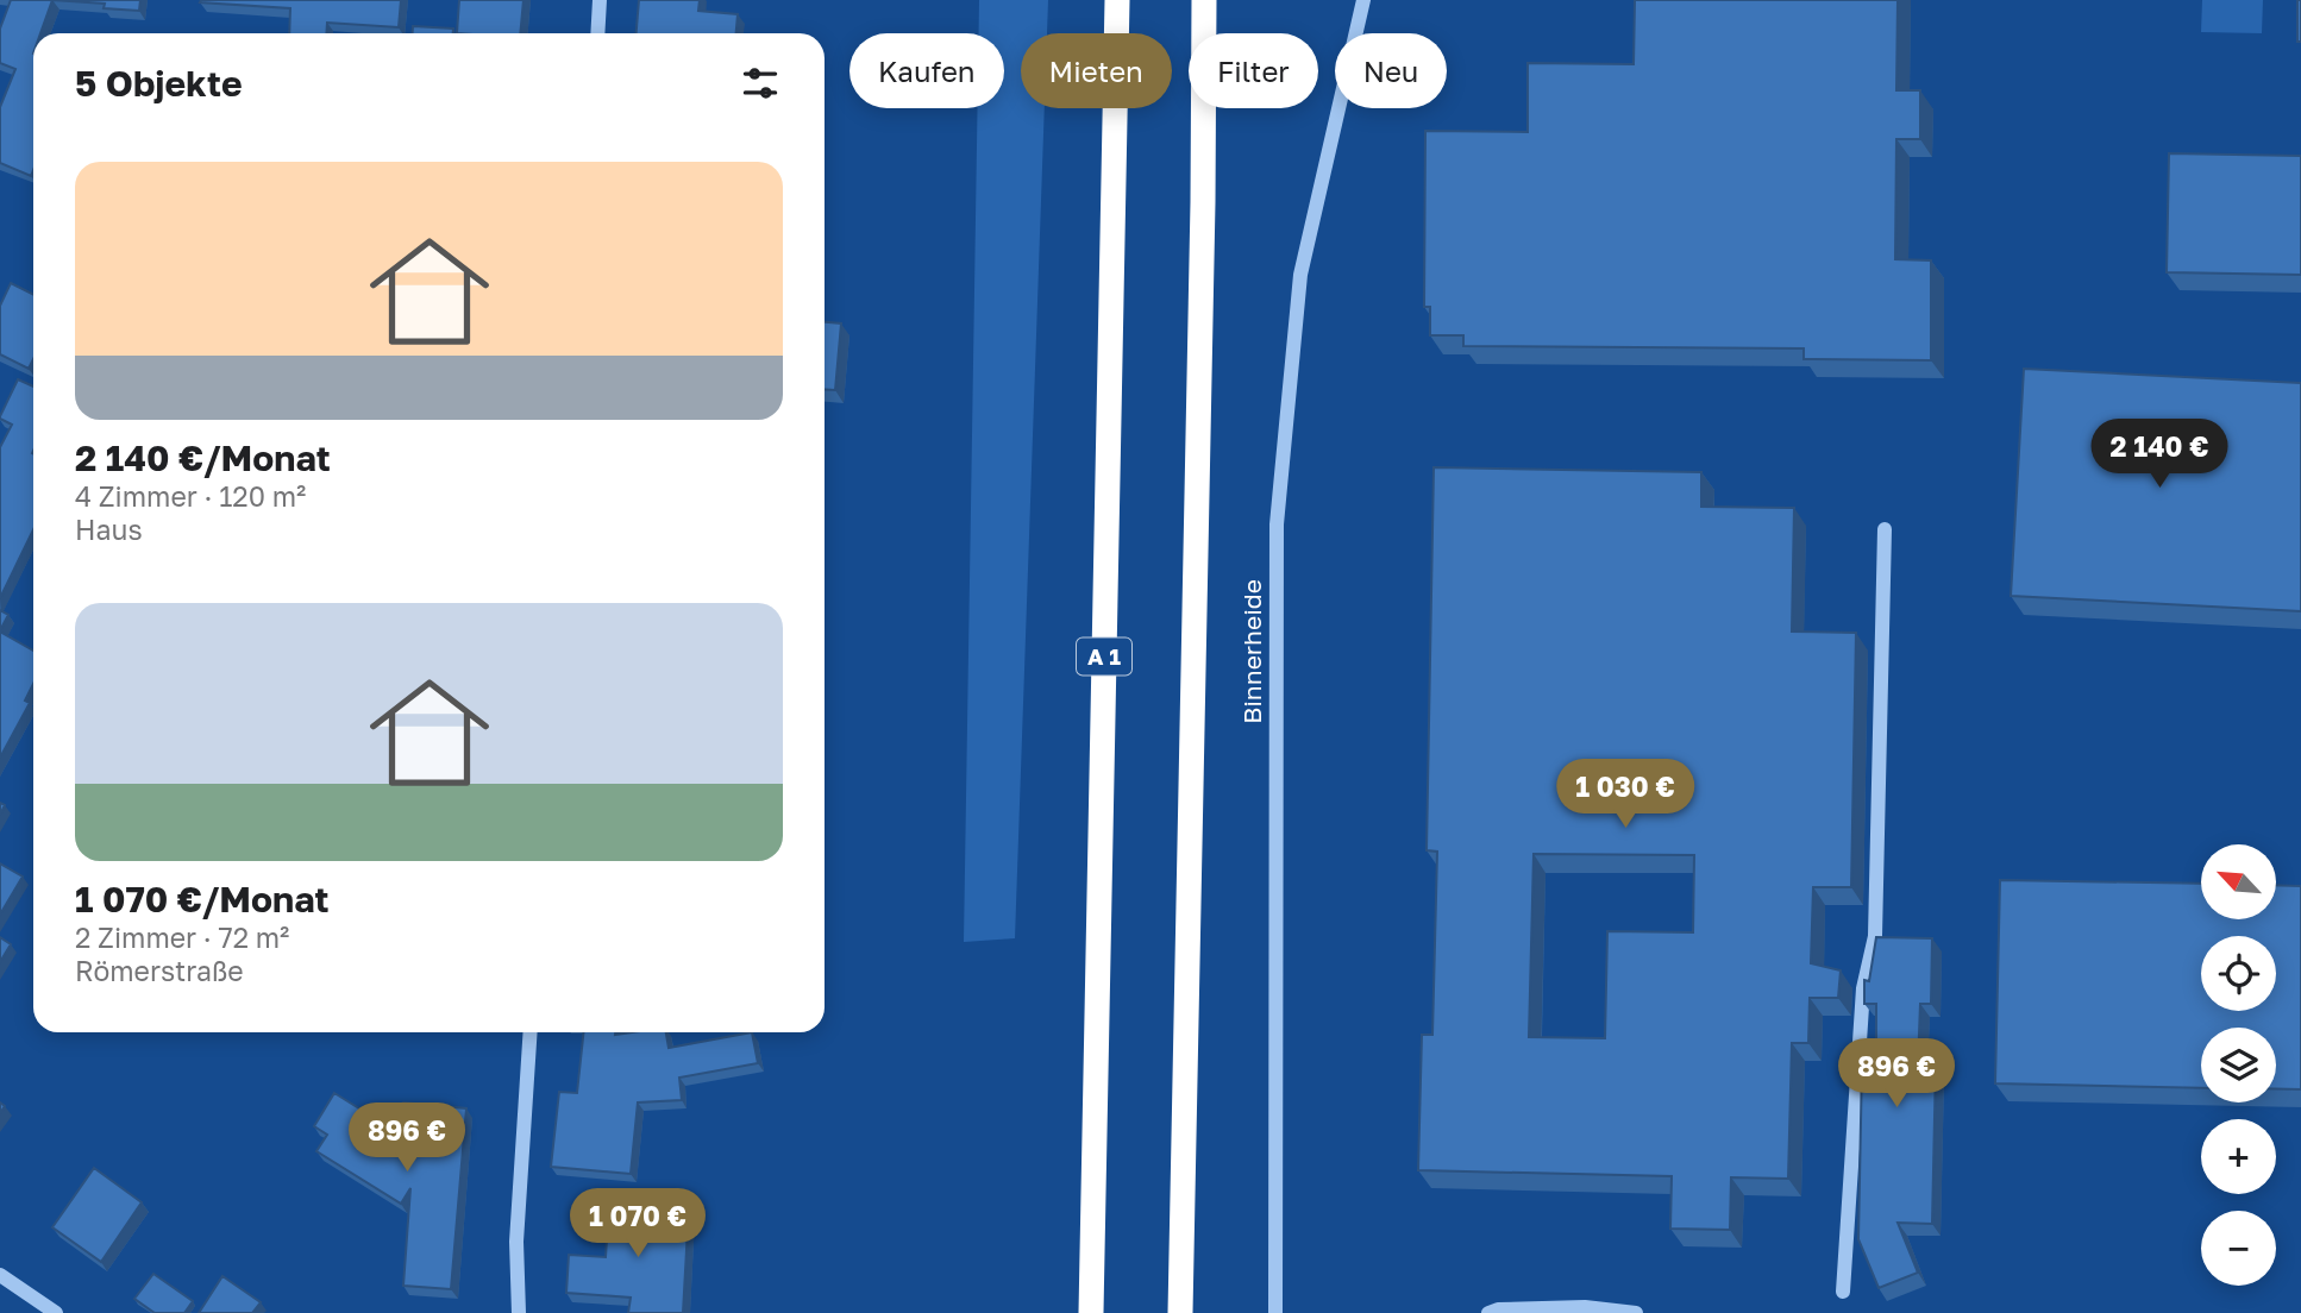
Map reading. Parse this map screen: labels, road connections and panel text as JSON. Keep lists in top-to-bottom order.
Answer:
{
  "streets": {
    "highway": ["A 1"],
    "street": ["Binnerheide"]
  },
  "north": "top left",
  "page": {
    "chip": [
      "Kaufen",
      "Mieten",
      "Filter",
      "Neu"
    ],
    "heading": "5 Objekte",
    "list": [
      {
        "name": "2 140 €/Monat",
        "note": "4 Zimmer · 120 m² · Haus"
      },
      {
        "name": "1 070 €/Monat",
        "note": "2 Zimmer · 72 m² · Römerstraße"
      }
    ],
    "price": [
      "2 140 €",
      "1 030 €",
      "896 €",
      "896 €",
      "1 070 €"
    ],
    "map_buttons": ["+", "−"]
  }
}
